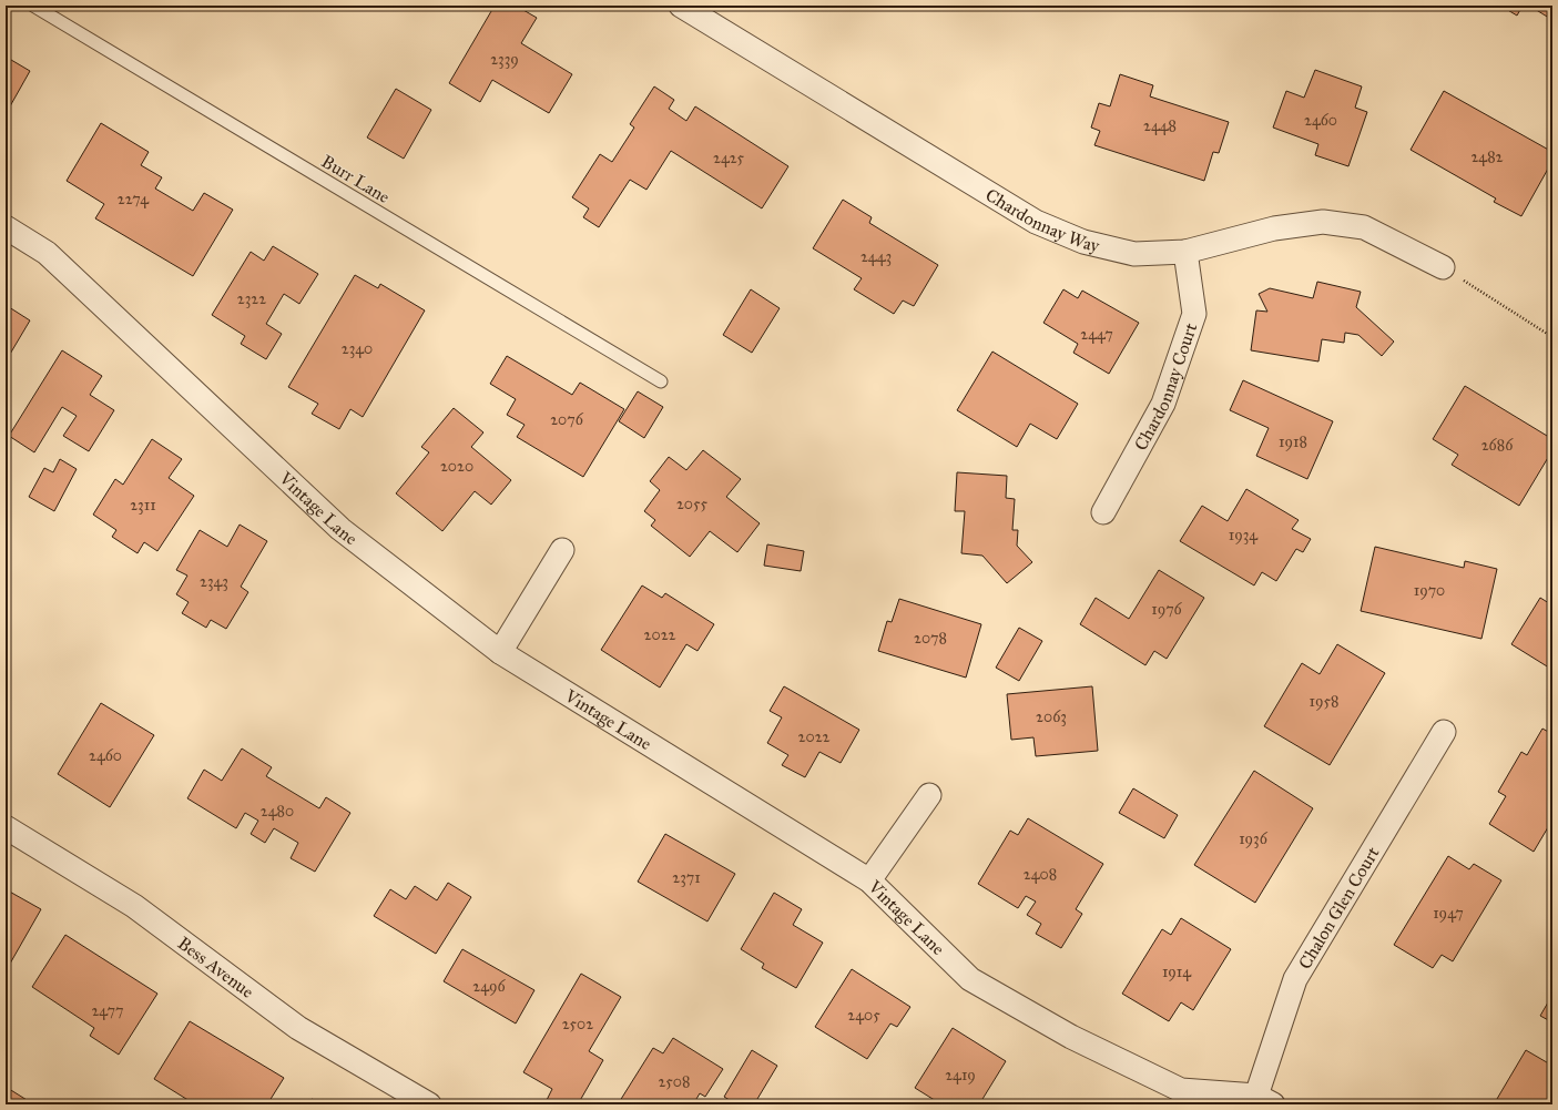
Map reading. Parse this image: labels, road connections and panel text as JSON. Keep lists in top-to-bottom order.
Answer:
{
  "streets": {
    "street": [
      "Chardonnay Way",
      "Chardonnay Court",
      "Vintage Lane",
      "Chalon Glen Court",
      "Bess Avenue"
    ],
    "lane": ["Burr Lane"]
  },
  "crossings": [
    ["Chardonnay Way", "Chardonnay Court"],
    ["Vintage Lane", "Chalon Glen Court"]
  ],
  "house_numbers": [
    "2339",
    "2460",
    "2448",
    "2482",
    "2425",
    "2274",
    "2443",
    "2322",
    "2447",
    "2340",
    "2076",
    "1918",
    "2686",
    "2020",
    "2055",
    "2311",
    "1934",
    "2343",
    "1970",
    "1976",
    "2022",
    "2078",
    "1958",
    "2063",
    "2022",
    "2460",
    "2480",
    "1936",
    "2408",
    "2371",
    "1947",
    "1914",
    "2496",
    "2477",
    "2405",
    "2502",
    "2419",
    "2508"
  ]
}
